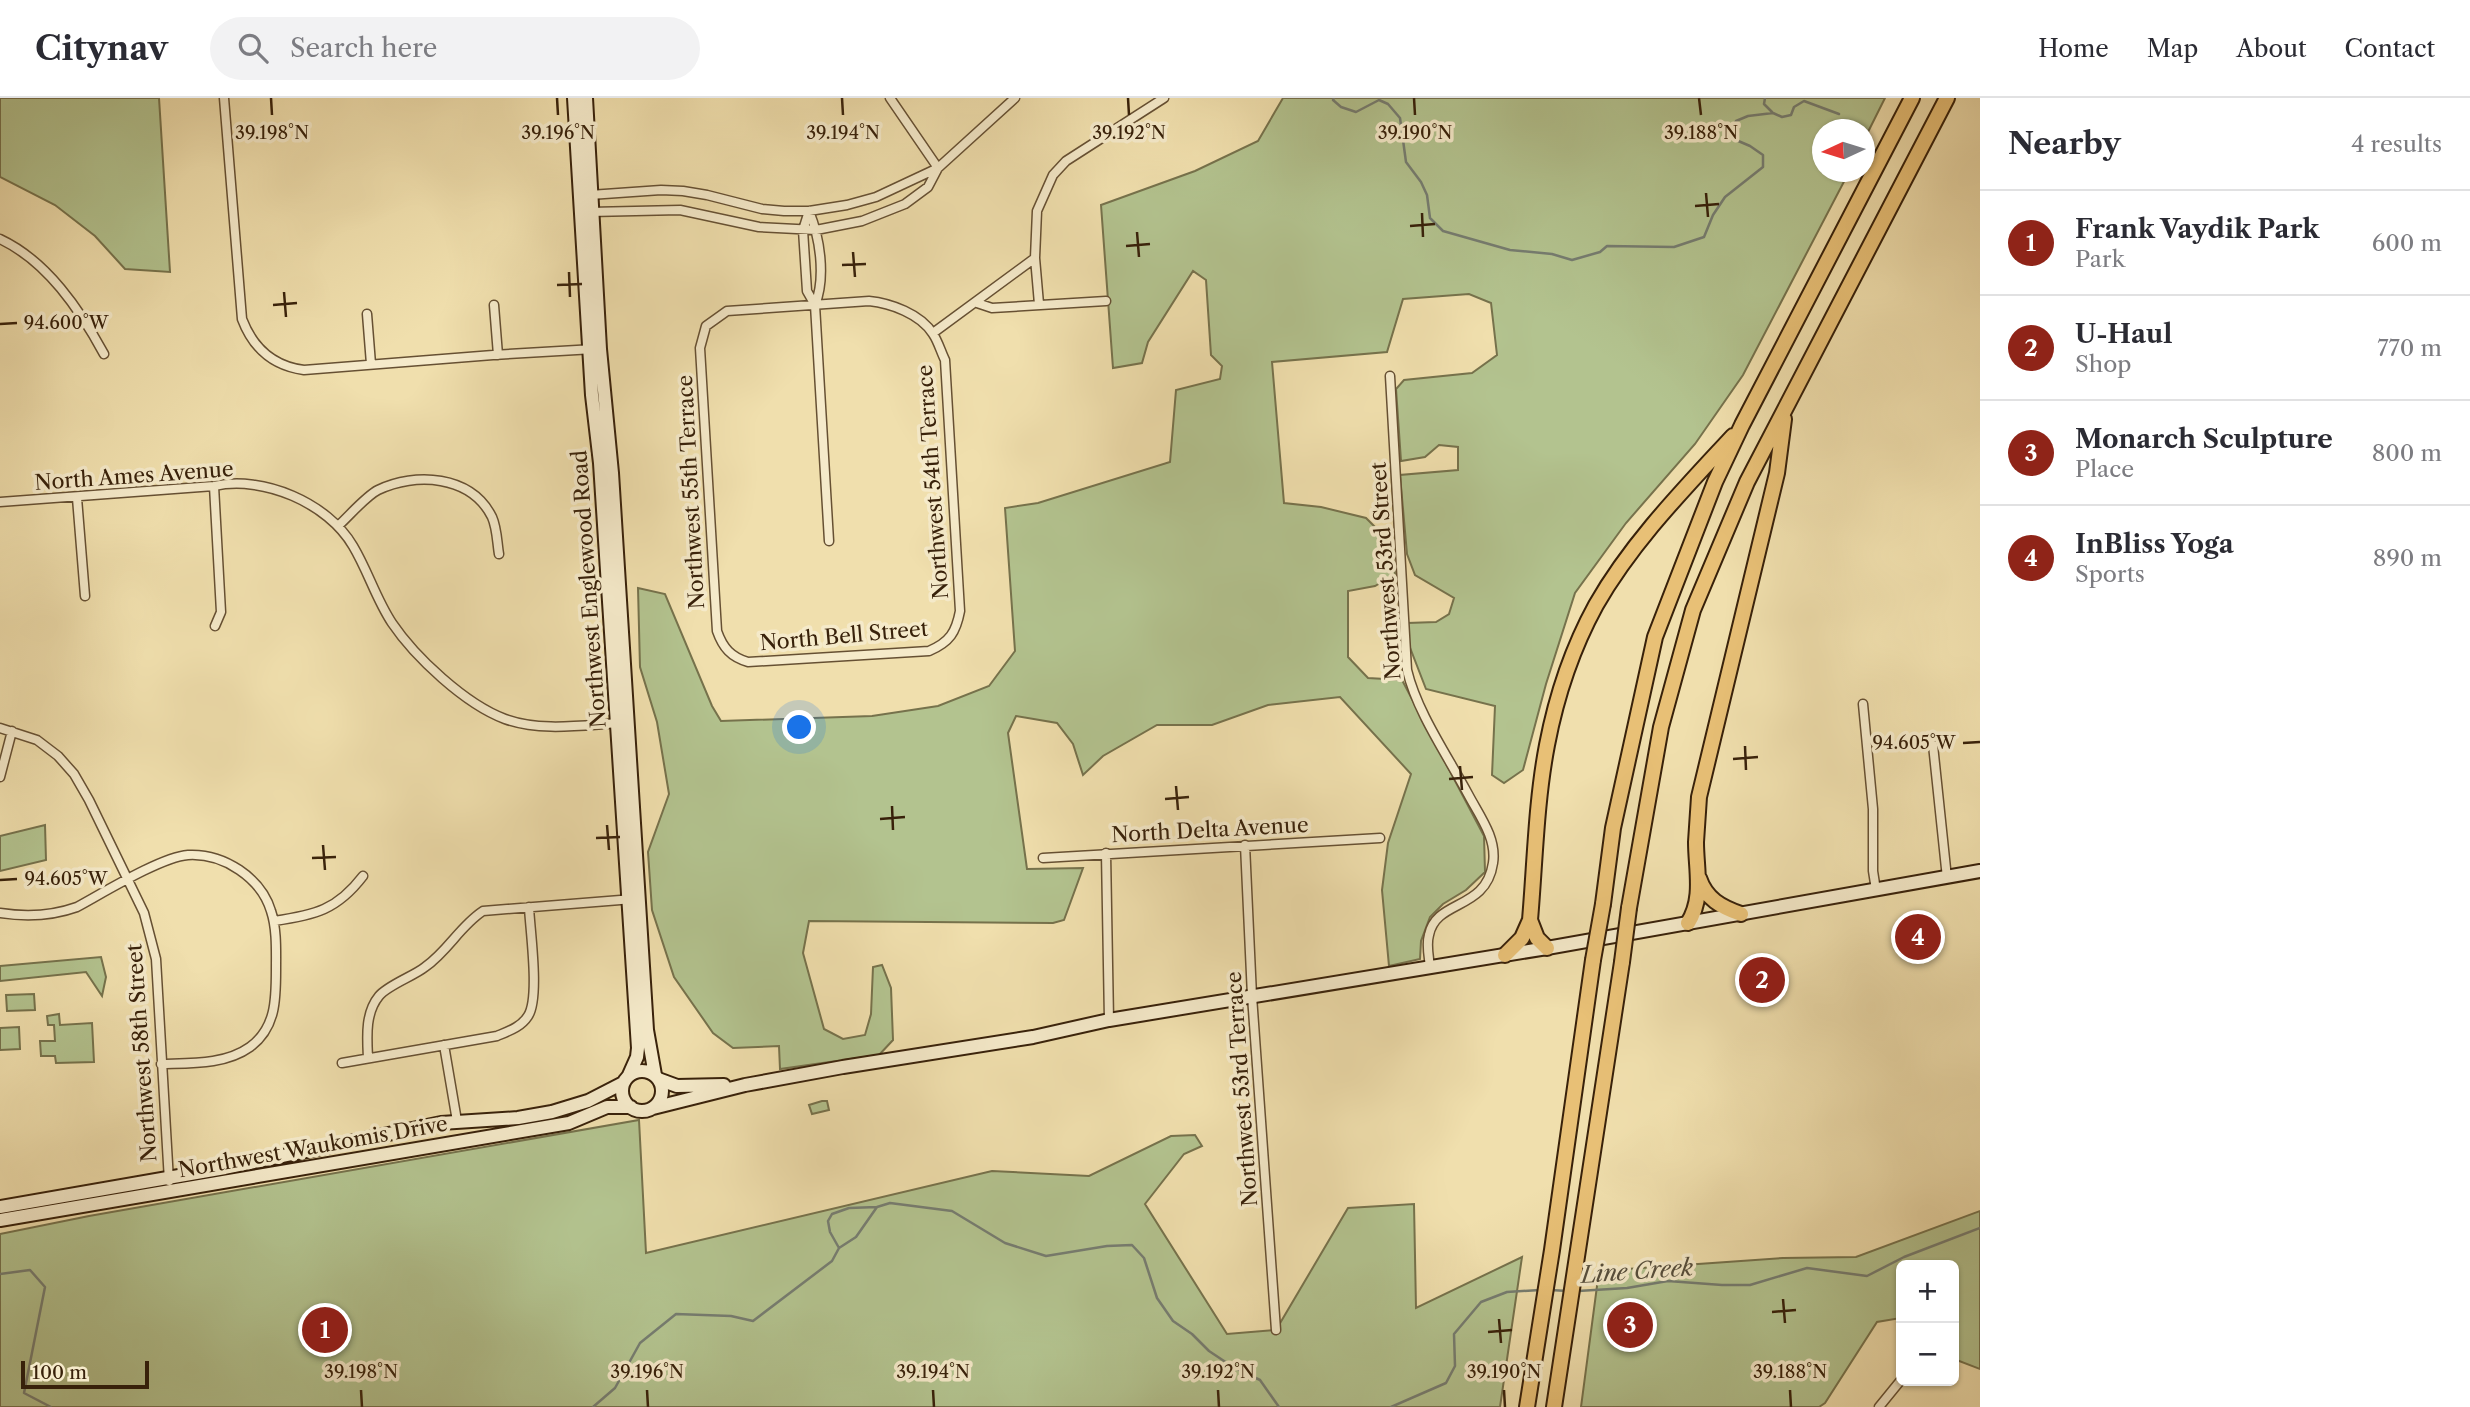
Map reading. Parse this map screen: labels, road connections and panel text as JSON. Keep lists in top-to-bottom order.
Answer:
{
  "streets": {
    "main road": ["Northwest Englewood Road", "Northwest Waukomis Drive"],
    "street": [
      "North Ames Avenue",
      "Northwest 54th Terrace",
      "Northwest 55th Terrace",
      "Northwest 53rd Street",
      "North Bell Street",
      "North Delta Avenue",
      "Northwest 58th Street",
      "Northwest 53rd Terrace"
    ]
  },
  "crossings": [
    ["North Ames Avenue", "Northwest Englewood Road"],
    ["Northwest 54th Terrace", "North Bell Street"],
    ["Northwest 55th Terrace", "North Bell Street"],
    ["Northwest Englewood Road", "Northwest Waukomis Drive"],
    ["North Delta Avenue", "Northwest 53rd Terrace"],
    ["Northwest 58th Street", "Northwest Waukomis Drive"]
  ],
  "water": ["Line Creek"],
  "scale_bar": "100 m",
  "north": "left",
  "page": {
    "header": "Citynav",
    "search": "Search here",
    "nav": [
      "Home",
      "Map",
      "About",
      "Contact"
    ],
    "heading": ["Nearby", "4 results"],
    "list": [
      {
        "mark": "1",
        "name": "Frank Vaydik Park",
        "note": "Park",
        "value": "600 m"
      },
      {
        "mark": "2",
        "name": "U-Haul",
        "note": "Shop",
        "value": "770 m"
      },
      {
        "mark": "3",
        "name": "Monarch Sculpture",
        "note": "Place",
        "value": "800 m"
      },
      {
        "mark": "4",
        "name": "InBliss Yoga",
        "note": "Sports",
        "value": "890 m"
      }
    ],
    "pins": [
      "4",
      "2",
      "3",
      "1"
    ],
    "map_buttons": ["+", "−"],
    "scale": "100 m"
  },
  "coordinates": [
    "39.198°N",
    "39.196°N",
    "39.194°N",
    "39.192°N",
    "39.190°N",
    "39.188°N",
    "94.600°W",
    "94.605°W"
  ]
}
